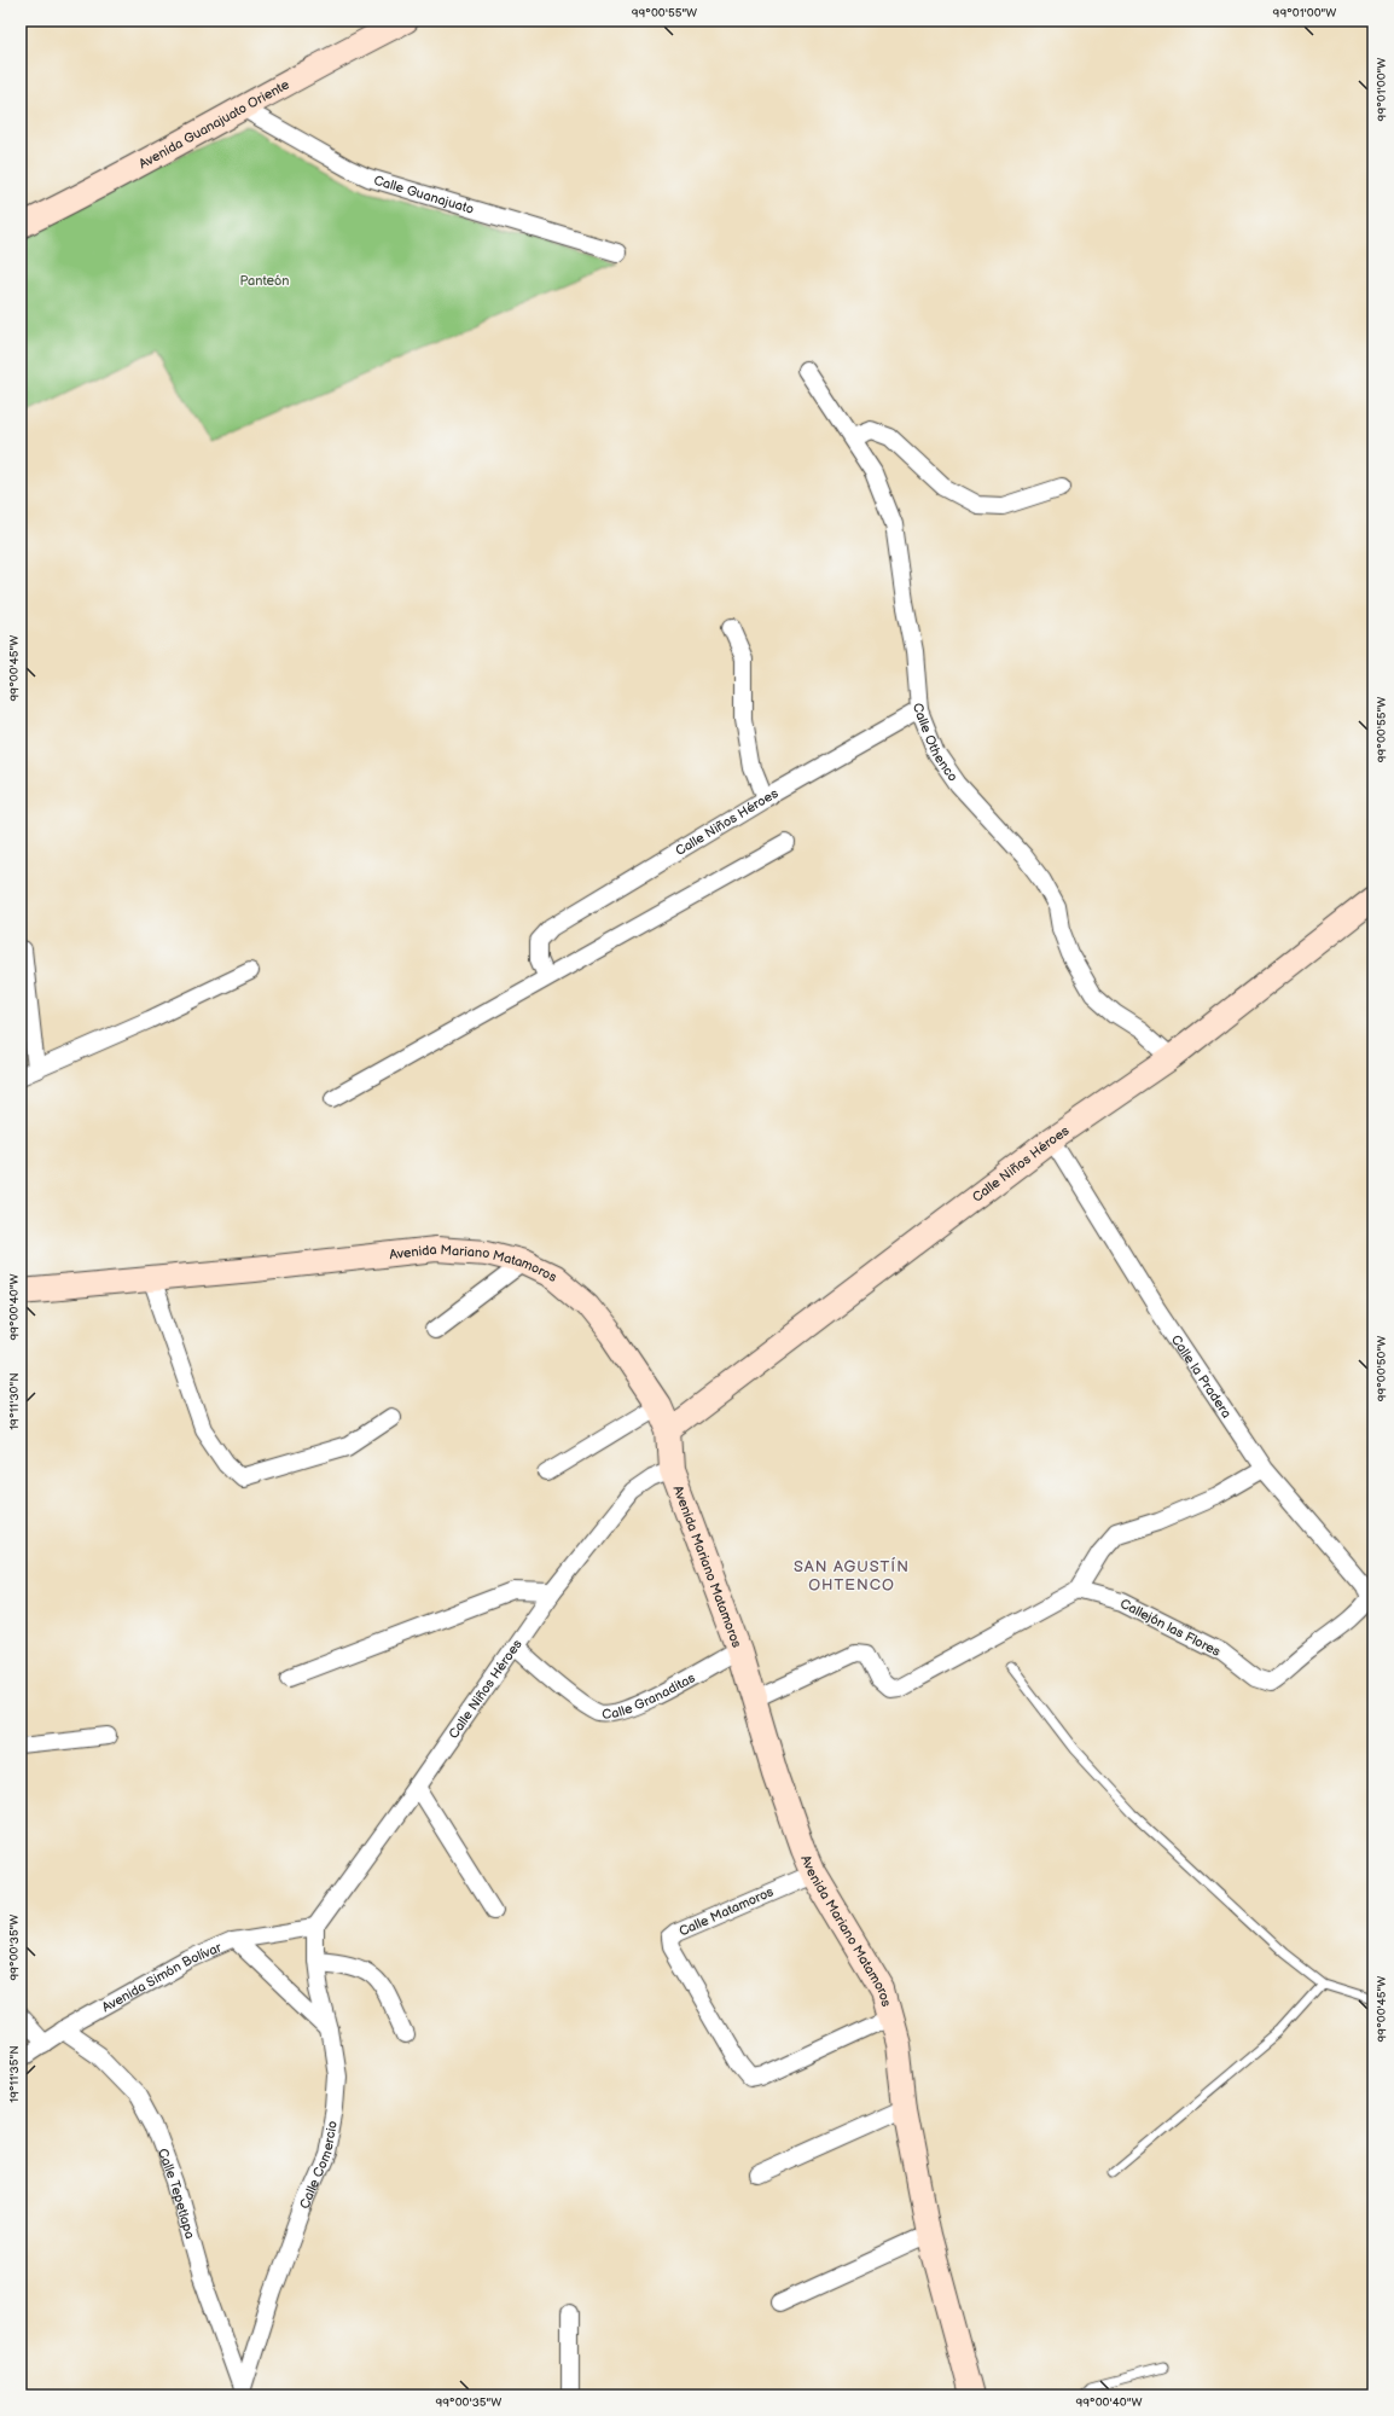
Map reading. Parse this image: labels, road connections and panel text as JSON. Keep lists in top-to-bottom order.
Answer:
{
  "streets": {
    "street": [
      "Avenida Guanajuato Oriente",
      "Calle Guanajuato",
      "Calle Othenco",
      "Calle Niños Héroes",
      "Avenida Mariano Matamoros",
      "Calle la Pradera",
      "Callejón las Flores",
      "Calle Granaditas",
      "Calle Matamoros",
      "Avenida Simón Bolívar",
      "Calle Comercio",
      "Calle Tepetlapa"
    ]
  },
  "crossings": [
    ["Avenida Guanajuato Oriente", "Calle Guanajuato"],
    ["Calle Othenco", "Calle Niños Héroes"],
    ["Calle Niños Héroes", "Avenida Mariano Matamoros"],
    ["Calle Niños Héroes", "Calle la Pradera"],
    ["Calle Niños Héroes", "Calle Granaditas"],
    ["Calle Niños Héroes", "Avenida Simón Bolívar"],
    ["Calle Niños Héroes", "Calle Comercio"],
    ["Avenida Mariano Matamoros", "Calle Granaditas"],
    ["Avenida Mariano Matamoros", "Calle Matamoros"],
    ["Calle la Pradera", "Callejón las Flores"],
    ["Avenida Simón Bolívar", "Calle Comercio"],
    ["Avenida Simón Bolívar", "Calle Tepetlapa"],
    ["Calle Comercio", "Calle Tepetlapa"]
  ],
  "districts": ["SAN AGUSTÍN OHTENCO"],
  "parks": ["Panteón"],
  "coordinates": [
    "99°00'55\"W",
    "99°01'00\"W",
    "99°00'45\"W",
    "99°00'40\"W",
    "99°00'50\"W",
    "19°11'30\"N",
    "99°00'35\"W",
    "19°11'35\"N"
  ]
}
